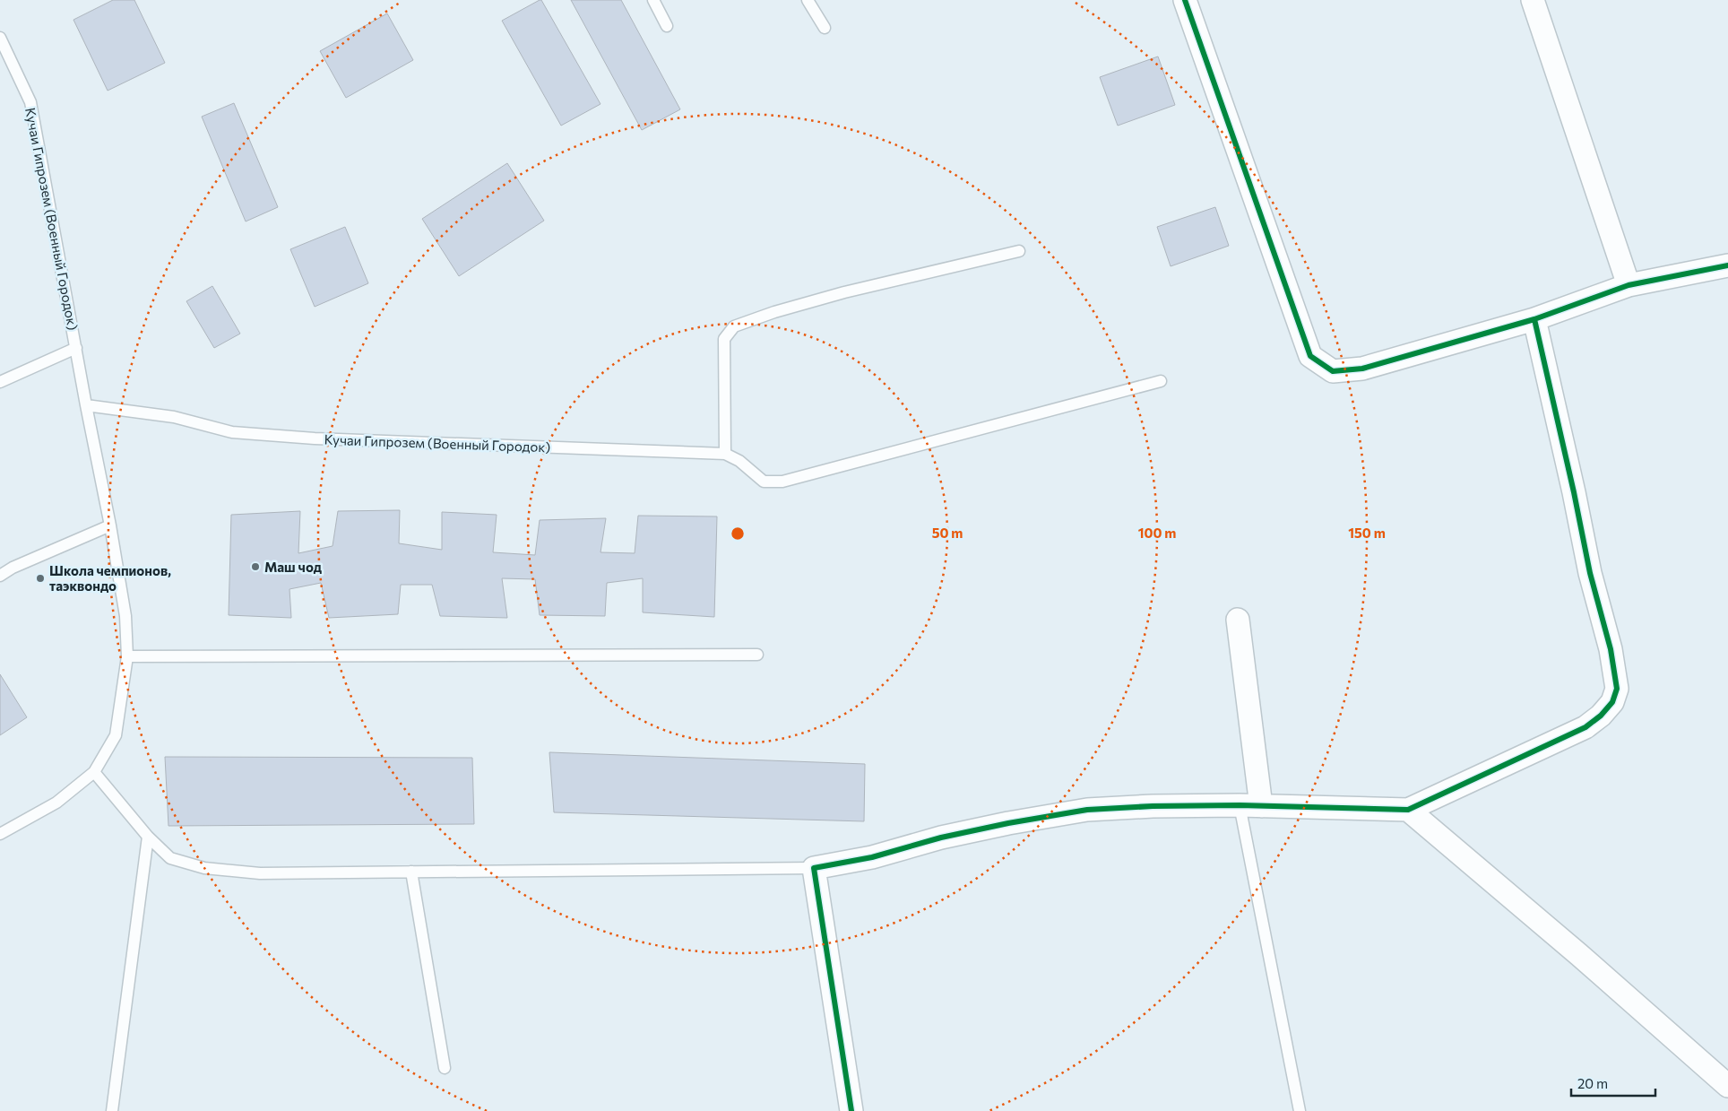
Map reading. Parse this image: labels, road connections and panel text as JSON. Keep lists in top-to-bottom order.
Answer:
{
  "streets": {
    "lane": ["Кучаи Гипрозем (Военный Городок)"]
  },
  "places": ["Маш чод", "Школа чемпионов, таэквондо"],
  "scale_bar": "20 m",
  "rings": ["50 m", "100 m", "150 m"]
}
